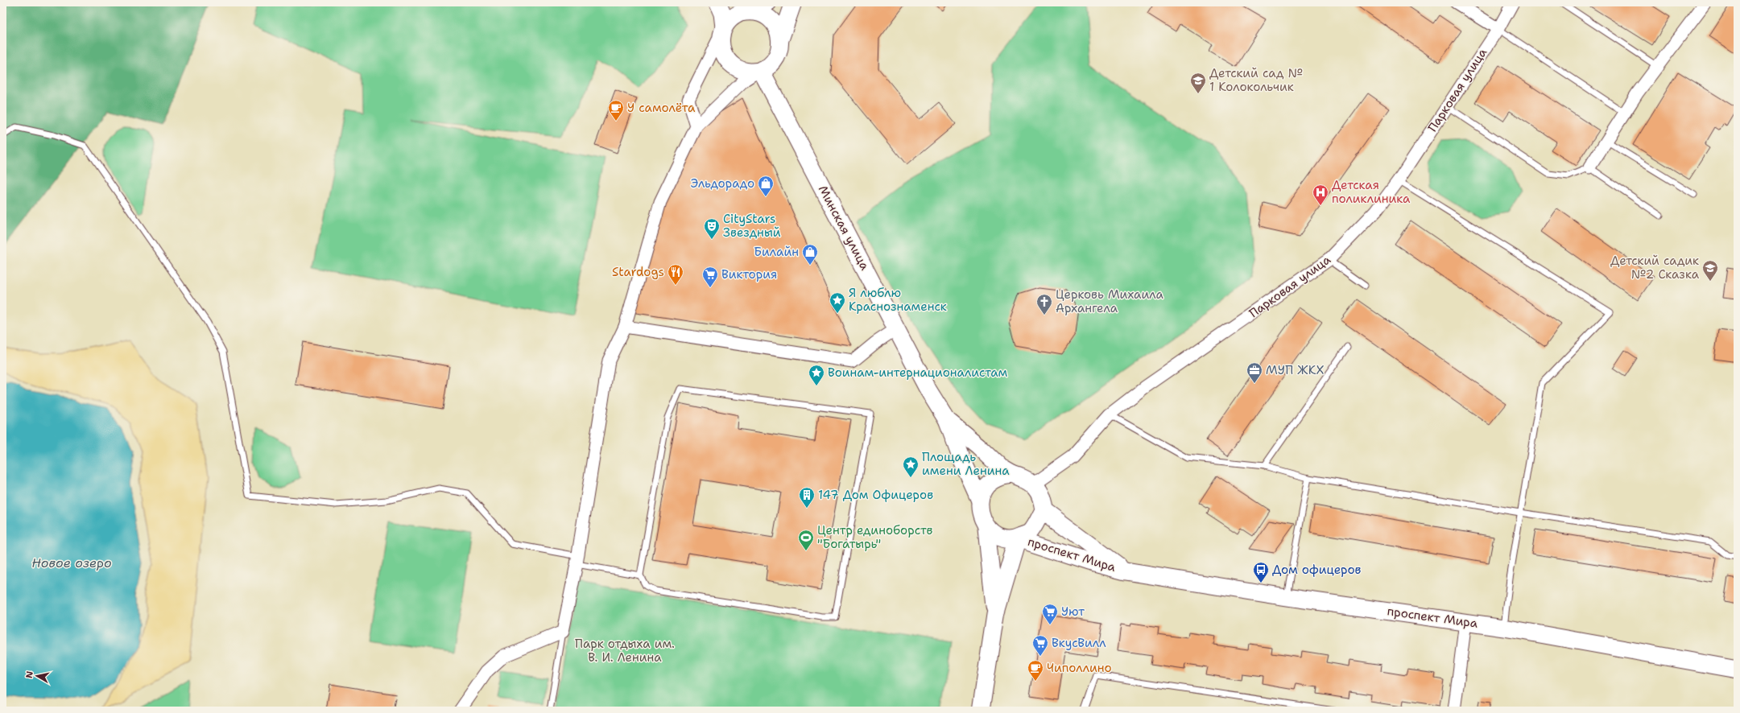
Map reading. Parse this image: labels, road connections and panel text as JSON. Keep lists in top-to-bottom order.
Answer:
{
  "streets": {
    "street": ["Парковая улица", "Минская улица", "проспект Мира"]
  },
  "crossings": [
    ["Парковая улица", "Минская улица"],
    ["Парковая улица", "проспект Мира"],
    ["Минская улица", "проспект Мира"]
  ],
  "water": ["Новое озеро"],
  "parks": ["Парк отдыха им. В. И. Ленина"],
  "places": {
    "school or university": ["Детский сад № 1 Колокольчик", "Детский садик №2 Сказка"],
    "cafe": ["У самолёта", "Чиполлино"],
    "shop": ["Эльдорадо", "Билайн"],
    "hospital": ["Детская поликлиника"],
    "theatre": ["CityStars Звездный"],
    "restaurant": ["Stardogs"],
    "supermarket": ["Виктория", "Уют", "ВкусВилл"],
    "place": ["Я люблю Краснознаменск", "Воинам-интернационалистам", "Площадь имени Ленина"],
    "church": ["Церковь Михаила Архангела"],
    "office": ["МУП ЖКХ"],
    "building": ["147 Дом Офицеров"],
    "sports": ["Центр единоборств \"Богатырь\""],
    "bus stop": ["Дом офицеров"]
  },
  "north": "left"
}
